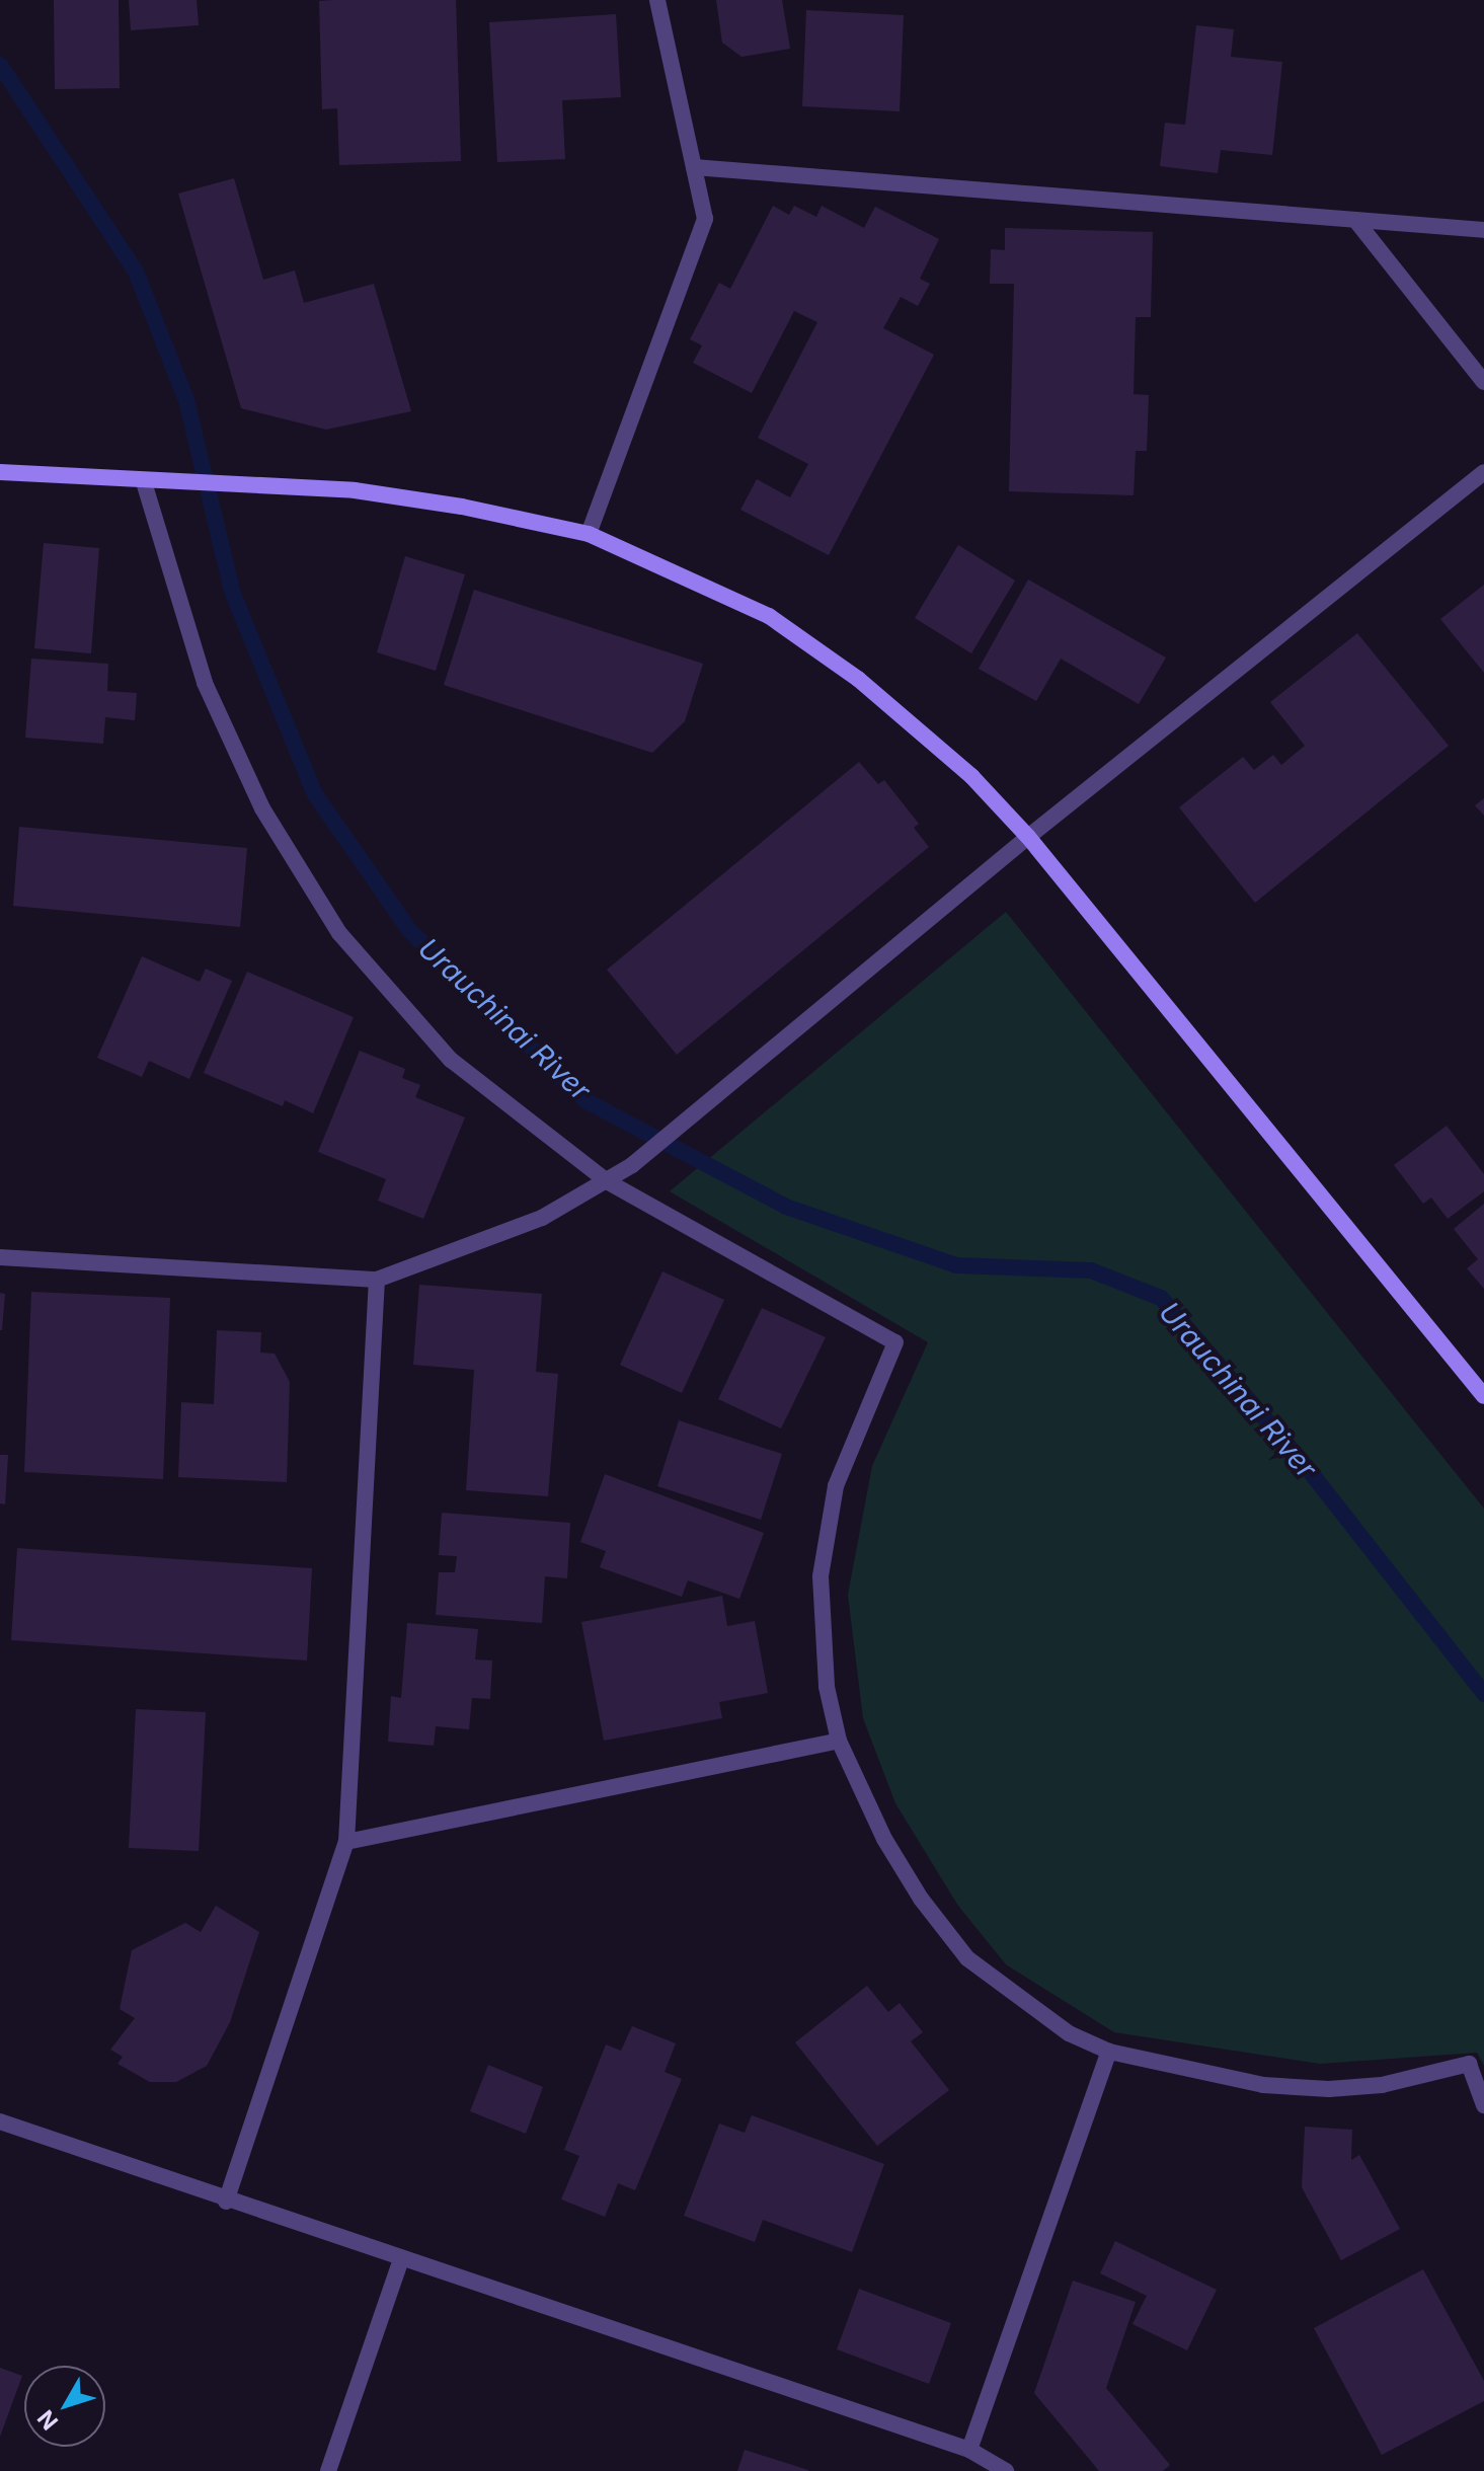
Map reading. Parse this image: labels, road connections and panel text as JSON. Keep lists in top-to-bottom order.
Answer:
{
  "water": ["Urauchinai River"],
  "north": "bottom left"
}
